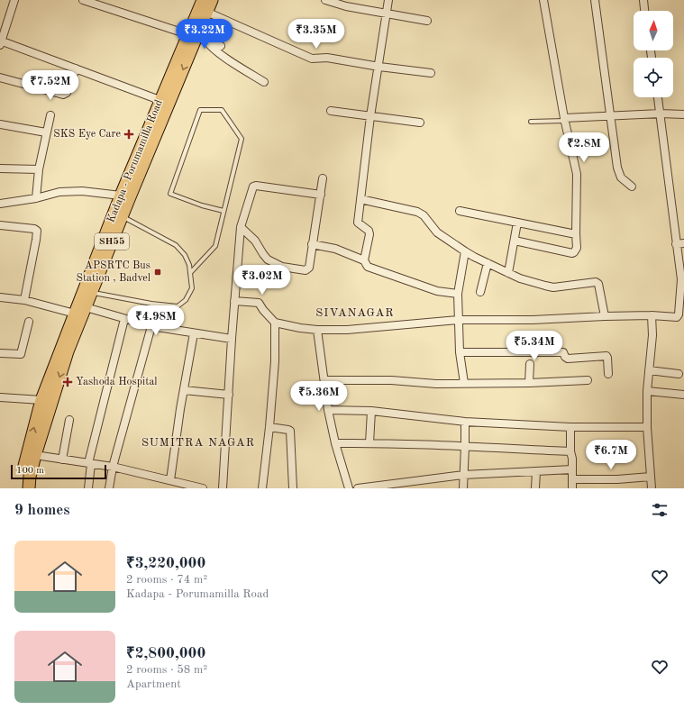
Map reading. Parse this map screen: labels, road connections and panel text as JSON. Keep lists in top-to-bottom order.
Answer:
{
  "streets": {
    "main road": ["Kadapa - Porumamilla Road", "SH55"]
  },
  "crossings": [
    ["Kadapa - Porumamilla Road", "SH55"]
  ],
  "districts": ["SIVANAGAR", "SUMITRA NAGAR"],
  "places": {
    "health": ["SKS Eye Care", "Yashoda Hospital"],
    "transit": ["APSRTC Bus Station , Badvel"]
  },
  "scale_bar": "100 m",
  "north": "top",
  "page": {
    "price": [
      "₹3.22M",
      "₹3.35M",
      "₹7.52M",
      "₹2.8M",
      "₹3.02M",
      "₹4.98M",
      "₹5.34M",
      "₹5.36M",
      "₹6.7M"
    ],
    "scale": "100 m",
    "heading": "9 homes",
    "list": [
      {
        "name": "₹3,220,000",
        "note": "2 rooms · 74 m² · Kadapa - Porumamilla Road"
      },
      {
        "name": "₹2,800,000",
        "note": "2 rooms · 58 m² · Apartment"
      }
    ]
  }
}
